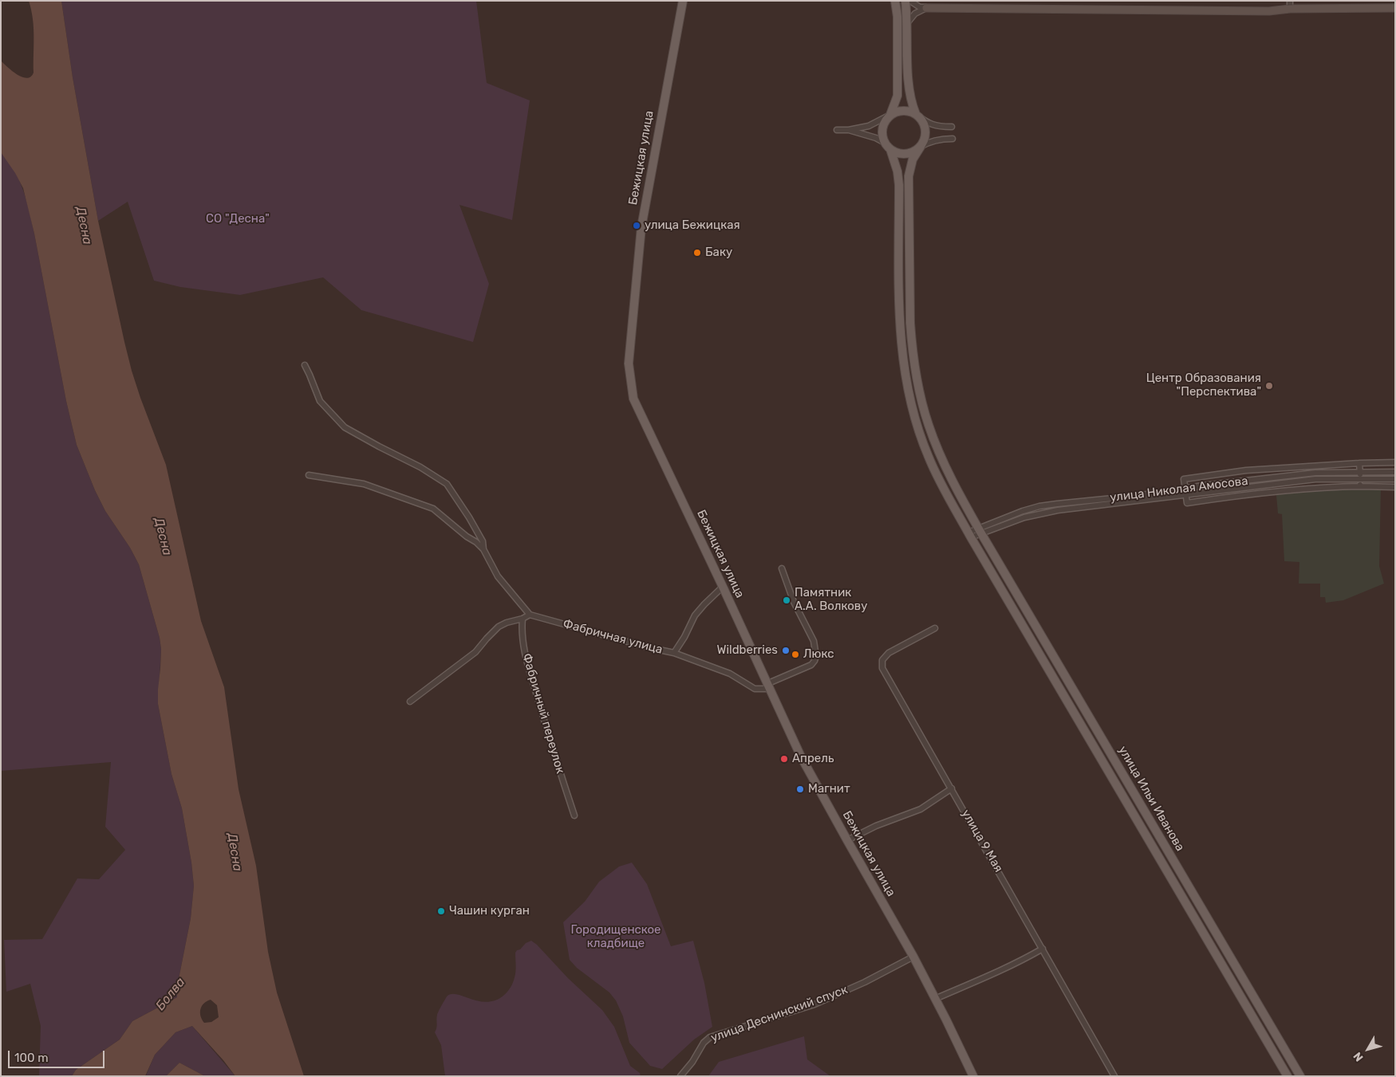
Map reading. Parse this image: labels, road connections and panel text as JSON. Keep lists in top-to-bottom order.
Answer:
{
  "streets": {
    "main road": ["Бежицкая улица", "улица Ильи Иванова"],
    "street": [
      "улица Николая Амосова",
      "Фабричная улица",
      "Фабричный переулок",
      "улица 9 Мая",
      "улица Деснинский спуск"
    ]
  },
  "crossings": [
    ["Бежицкая улица", "Фабричная улица"],
    ["Бежицкая улица", "улица Деснинский спуск"],
    ["улица Николая Амосова", "улица Ильи Иванова"]
  ],
  "water": ["Десна", "Болва"],
  "parks": ["СО \"Десна\"", "Городищенское кладбище"],
  "places": [
    "улица Бежицкая",
    "Баку",
    "Центр Образования \"Перспектива\"",
    "Памятник А.А. Волкову",
    "Wildberries",
    "Люкс",
    "Апрель",
    "Магнит",
    "Чашин курган"
  ],
  "scale_bar": "100 m",
  "north": "bottom left"
}
